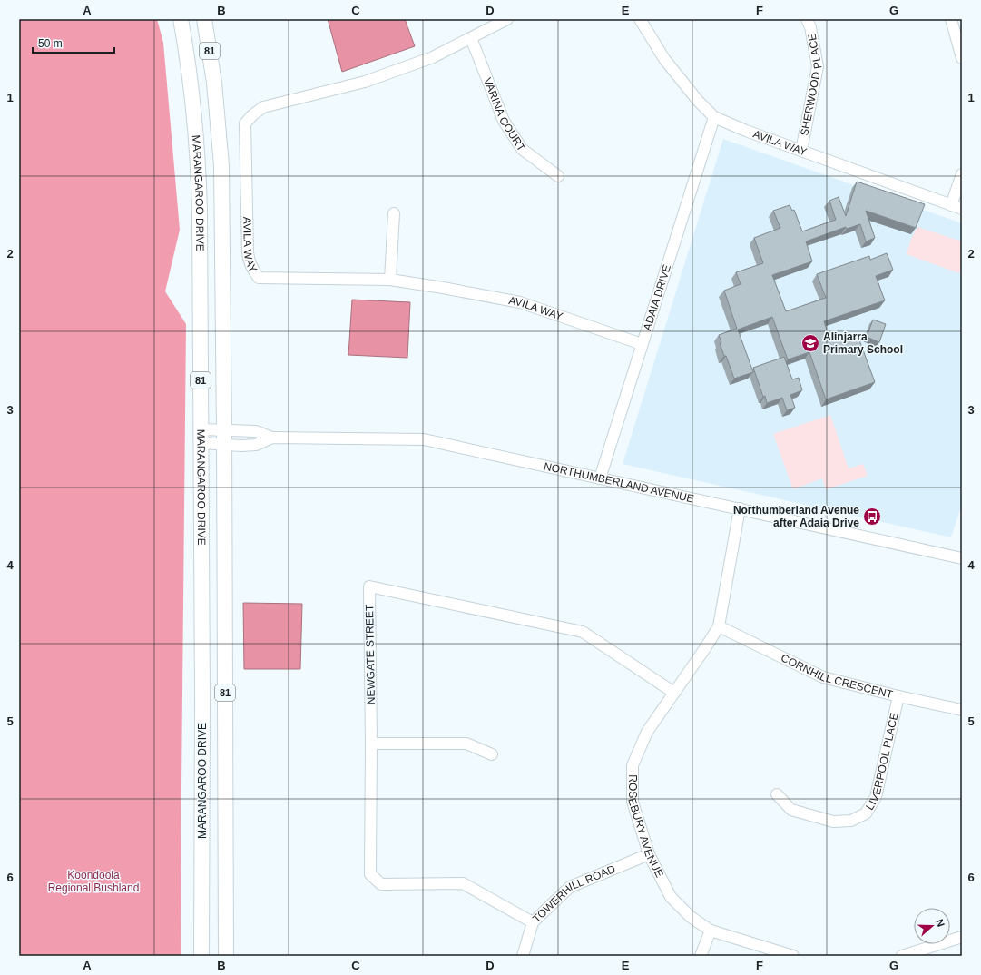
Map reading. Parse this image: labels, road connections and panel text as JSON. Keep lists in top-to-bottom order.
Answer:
{
  "streets": {
    "main road": ["81", "MARANGAROO DRIVE"],
    "street": [
      "SHERWOOD PLACE",
      "VARINA COURT",
      "AVILA WAY",
      "ADAIA DRIVE",
      "NORTHUMBERLAND AVENUE",
      "NEWGATE STREET",
      "CORNHILL CRESCENT",
      "LIVERPOOL PLACE",
      "ROSEBURY AVENUE",
      "TOWERHILL ROAD"
    ]
  },
  "crossings": [
    ["SHERWOOD PLACE", "AVILA WAY"],
    ["VARINA COURT", "AVILA WAY"],
    ["AVILA WAY", "ADAIA DRIVE"],
    ["MARANGAROO DRIVE", "NORTHUMBERLAND AVENUE"],
    ["ADAIA DRIVE", "NORTHUMBERLAND AVENUE"],
    ["NORTHUMBERLAND AVENUE", "ROSEBURY AVENUE"],
    ["NEWGATE STREET", "ROSEBURY AVENUE"],
    ["NEWGATE STREET", "TOWERHILL ROAD"],
    ["CORNHILL CRESCENT", "LIVERPOOL PLACE"],
    ["CORNHILL CRESCENT", "ROSEBURY AVENUE"],
    ["ROSEBURY AVENUE", "TOWERHILL ROAD"]
  ],
  "parks": ["Koondoola Regional Bushland"],
  "places": {
    "school or university": ["Alinjarra Primary School"],
    "bus stop": ["Northumberland Avenue after Adaia Drive"]
  },
  "scale_bar": "50 m",
  "north": "right",
  "grid": {
    "columns": [
      "A",
      "B",
      "C",
      "D",
      "E",
      "F",
      "G"
    ],
    "rows": [
      "1",
      "2",
      "3",
      "4",
      "5",
      "6"
    ]
  }
}
